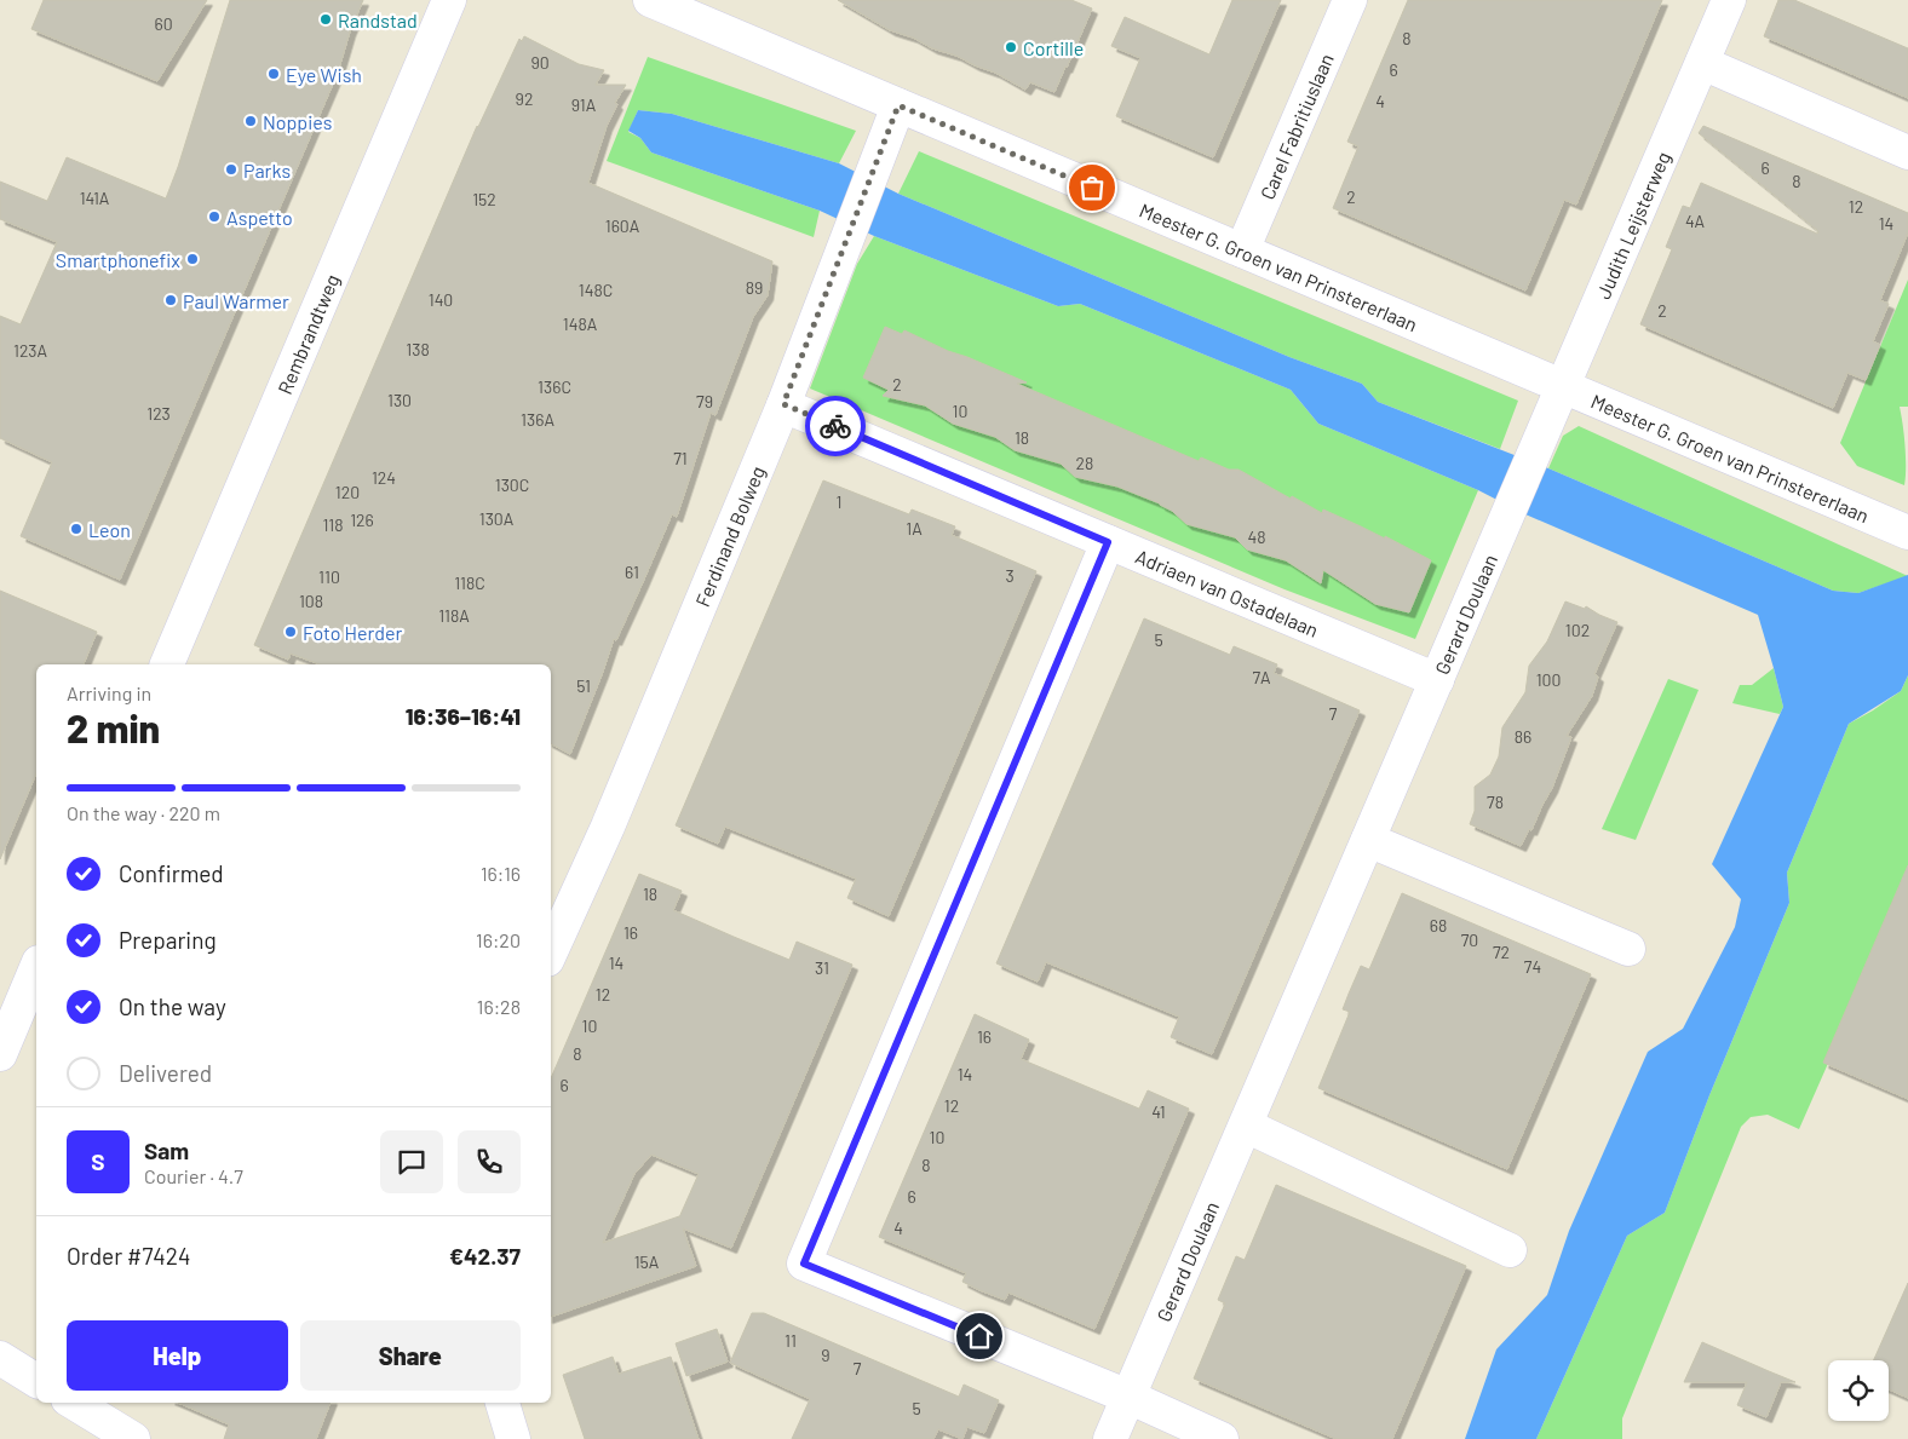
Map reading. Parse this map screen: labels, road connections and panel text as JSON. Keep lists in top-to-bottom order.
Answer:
{
  "streets": {
    "street": [
      "Carel Fabritiuslaan",
      "Judith Leijsterweg",
      "Meester G. Groen van Prinstererlaan",
      "Rembrandtweg",
      "Ferdinand Bolweg",
      "Adriaen van Ostadelaan",
      "Gerard Doulaan"
    ]
  },
  "crossings": [
    ["Carel Fabritiuslaan", "Meester G. Groen van Prinstererlaan"],
    ["Judith Leijsterweg", "Meester G. Groen van Prinstererlaan"],
    ["Judith Leijsterweg", "Gerard Doulaan"],
    ["Meester G. Groen van Prinstererlaan", "Ferdinand Bolweg"],
    ["Meester G. Groen van Prinstererlaan", "Gerard Doulaan"],
    ["Ferdinand Bolweg", "Adriaen van Ostadelaan"],
    ["Adriaen van Ostadelaan", "Gerard Doulaan"]
  ],
  "places": [
    "Randstad",
    "Cortille",
    "Eye Wish",
    "Noppies",
    "Parks",
    "Aspetto",
    "Smartphonefix",
    "Paul Warmer",
    "Leon",
    "Foto Herder"
  ],
  "house_numbers": [
    "60",
    "8",
    "90",
    "6",
    "92",
    "4",
    "91A",
    "6",
    "8",
    "2",
    "141A",
    "152",
    "12",
    "4A",
    "14",
    "160A",
    "89",
    "148C",
    "140",
    "2",
    "148A",
    "138",
    "123A",
    "2",
    "136C",
    "130",
    "79",
    "10",
    "123",
    "136A",
    "18",
    "71",
    "28",
    "124",
    "130C",
    "120",
    "1",
    "130A",
    "126",
    "118",
    "1A",
    "48",
    "61",
    "3",
    "110",
    "118C",
    "108",
    "118A",
    "102",
    "5",
    "7A",
    "100",
    "51",
    "7",
    "86",
    "78",
    "18",
    "68",
    "16",
    "70",
    "72",
    "14",
    "74",
    "31",
    "12",
    "10",
    "16",
    "8",
    "14",
    "6",
    "12",
    "41",
    "10",
    "8",
    "6",
    "4",
    "15A",
    "11",
    "9",
    "7",
    "5"
  ],
  "page": {
    "heading": ["2 min", "Arriving in", "16:36–16:41"],
    "panel": [
      "Sam",
      "Courier · 4.7",
      "Order #7424",
      "€42.37"
    ],
    "bar": "On the way · 220 m",
    "list": [
      ["Confirmed", "16:16"],
      ["Preparing", "16:20"],
      ["On the way", "16:28"],
      "Delivered"
    ],
    "round": "S",
    "buttons": ["Help", "Share"]
  }
}
